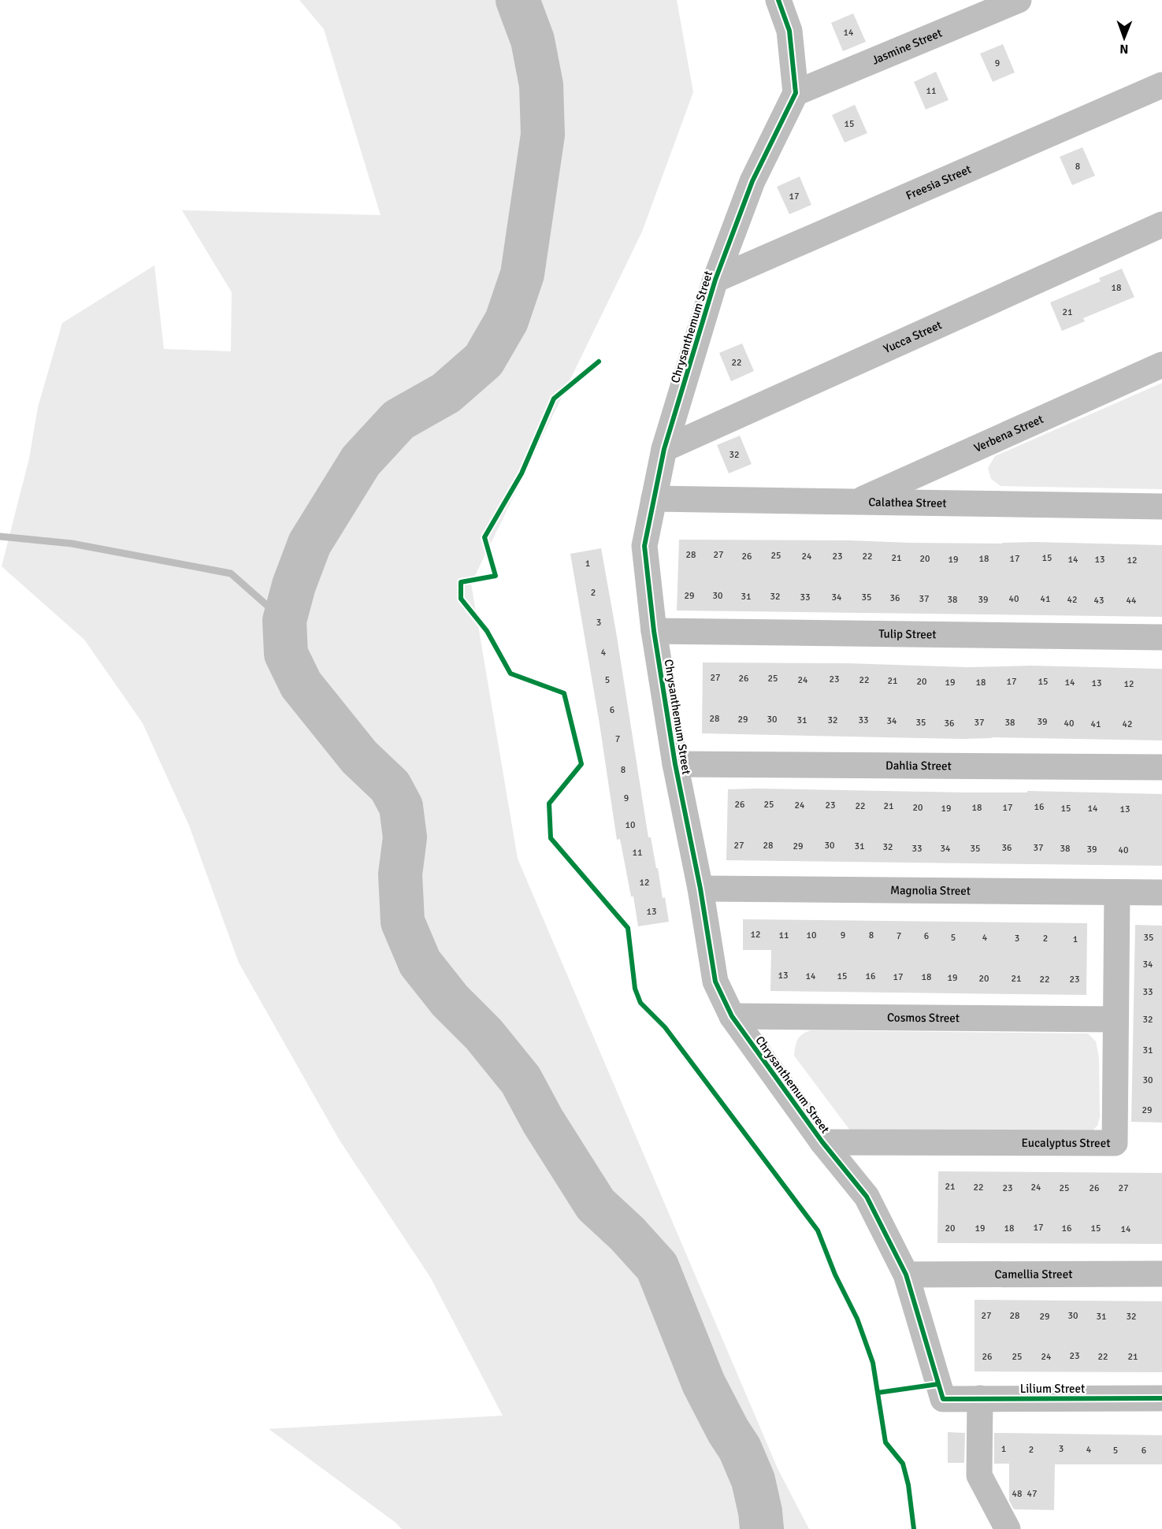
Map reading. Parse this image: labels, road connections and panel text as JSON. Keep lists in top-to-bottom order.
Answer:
{
  "streets": {
    "street": [
      "Jasmine Street",
      "Freesia Street",
      "Chrysanthemum Street",
      "Yucca Street",
      "Verbena Street",
      "Calathea Street",
      "Tulip Street",
      "Dahlia Street",
      "Magnolia Street",
      "Cosmos Street",
      "Eucalyptus Street",
      "Camellia Street",
      "Lilium Street"
    ]
  },
  "crossings": [
    ["Jasmine Street", "Chrysanthemum Street"],
    ["Freesia Street", "Chrysanthemum Street"],
    ["Chrysanthemum Street", "Yucca Street"],
    ["Chrysanthemum Street", "Calathea Street"],
    ["Chrysanthemum Street", "Tulip Street"],
    ["Chrysanthemum Street", "Dahlia Street"],
    ["Chrysanthemum Street", "Magnolia Street"],
    ["Chrysanthemum Street", "Cosmos Street"],
    ["Chrysanthemum Street", "Eucalyptus Street"],
    ["Chrysanthemum Street", "Camellia Street"],
    ["Chrysanthemum Street", "Lilium Street"],
    ["Verbena Street", "Calathea Street"],
    ["Magnolia Street", "Eucalyptus Street"],
    ["Cosmos Street", "Eucalyptus Street"]
  ],
  "house_numbers": [
    "14",
    "9",
    "11",
    "15",
    "8",
    "17",
    "18",
    "21",
    "22",
    "32",
    "28",
    "27",
    "25",
    "26",
    "24",
    "23",
    "22",
    "21",
    "15",
    "20",
    "18",
    "17",
    "19",
    "14",
    "13",
    "12",
    "1",
    "2",
    "29",
    "30",
    "31",
    "32",
    "33",
    "34",
    "35",
    "36",
    "37",
    "40",
    "41",
    "38",
    "39",
    "42",
    "43",
    "44",
    "3",
    "4",
    "27",
    "26",
    "25",
    "23",
    "5",
    "24",
    "22",
    "21",
    "20",
    "17",
    "15",
    "19",
    "18",
    "14",
    "13",
    "12",
    "6",
    "28",
    "29",
    "30",
    "31",
    "32",
    "33",
    "34",
    "39",
    "35",
    "37",
    "38",
    "36",
    "40",
    "41",
    "42",
    "7",
    "8",
    "9",
    "26",
    "25",
    "24",
    "23",
    "22",
    "21",
    "16",
    "20",
    "18",
    "17",
    "19",
    "15",
    "14",
    "13",
    "10",
    "27",
    "28",
    "30",
    "29",
    "31",
    "32",
    "36",
    "37",
    "33",
    "34",
    "35",
    "38",
    "39",
    "40",
    "11",
    "12",
    "13",
    "12",
    "11",
    "10",
    "9",
    "8",
    "7",
    "6",
    "5",
    "4",
    "35",
    "3",
    "2",
    "1",
    "34",
    "13",
    "14",
    "15",
    "16",
    "17",
    "18",
    "19",
    "20",
    "21",
    "22",
    "23",
    "33",
    "32",
    "31",
    "30",
    "29",
    "21",
    "22",
    "24",
    "23",
    "25",
    "26",
    "27",
    "17",
    "20",
    "19",
    "18",
    "16",
    "15",
    "14",
    "27",
    "28",
    "30",
    "29",
    "31",
    "32",
    "23",
    "26",
    "25",
    "24",
    "22",
    "21",
    "1",
    "3",
    "2",
    "4",
    "5",
    "6",
    "48",
    "47"
  ],
  "north": "bottom"
}
